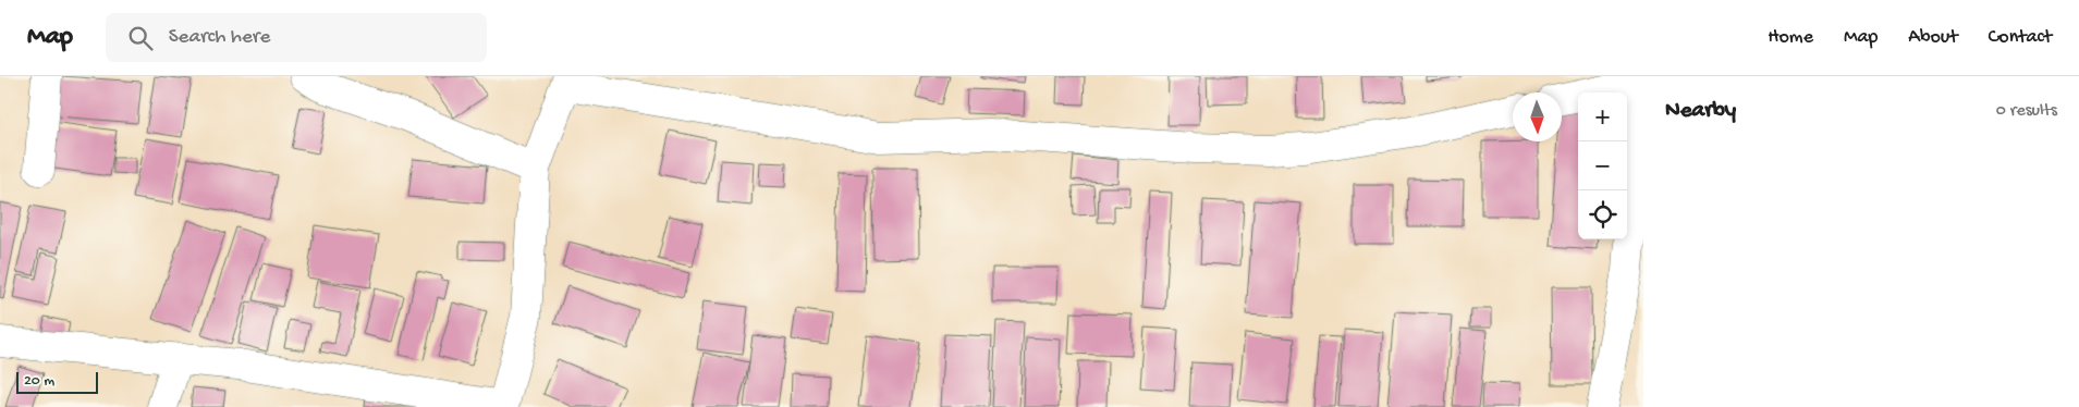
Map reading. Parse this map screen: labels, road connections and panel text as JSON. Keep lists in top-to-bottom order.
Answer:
{
  "scale_bar": "20 m",
  "north": "bottom",
  "page": {
    "header": "Map",
    "search": "Search here",
    "nav": [
      "Home",
      "Map",
      "About",
      "Contact"
    ],
    "heading": ["Nearby", "0 results"],
    "map_buttons": ["+", "−"],
    "scale": "20 m"
  }
}
